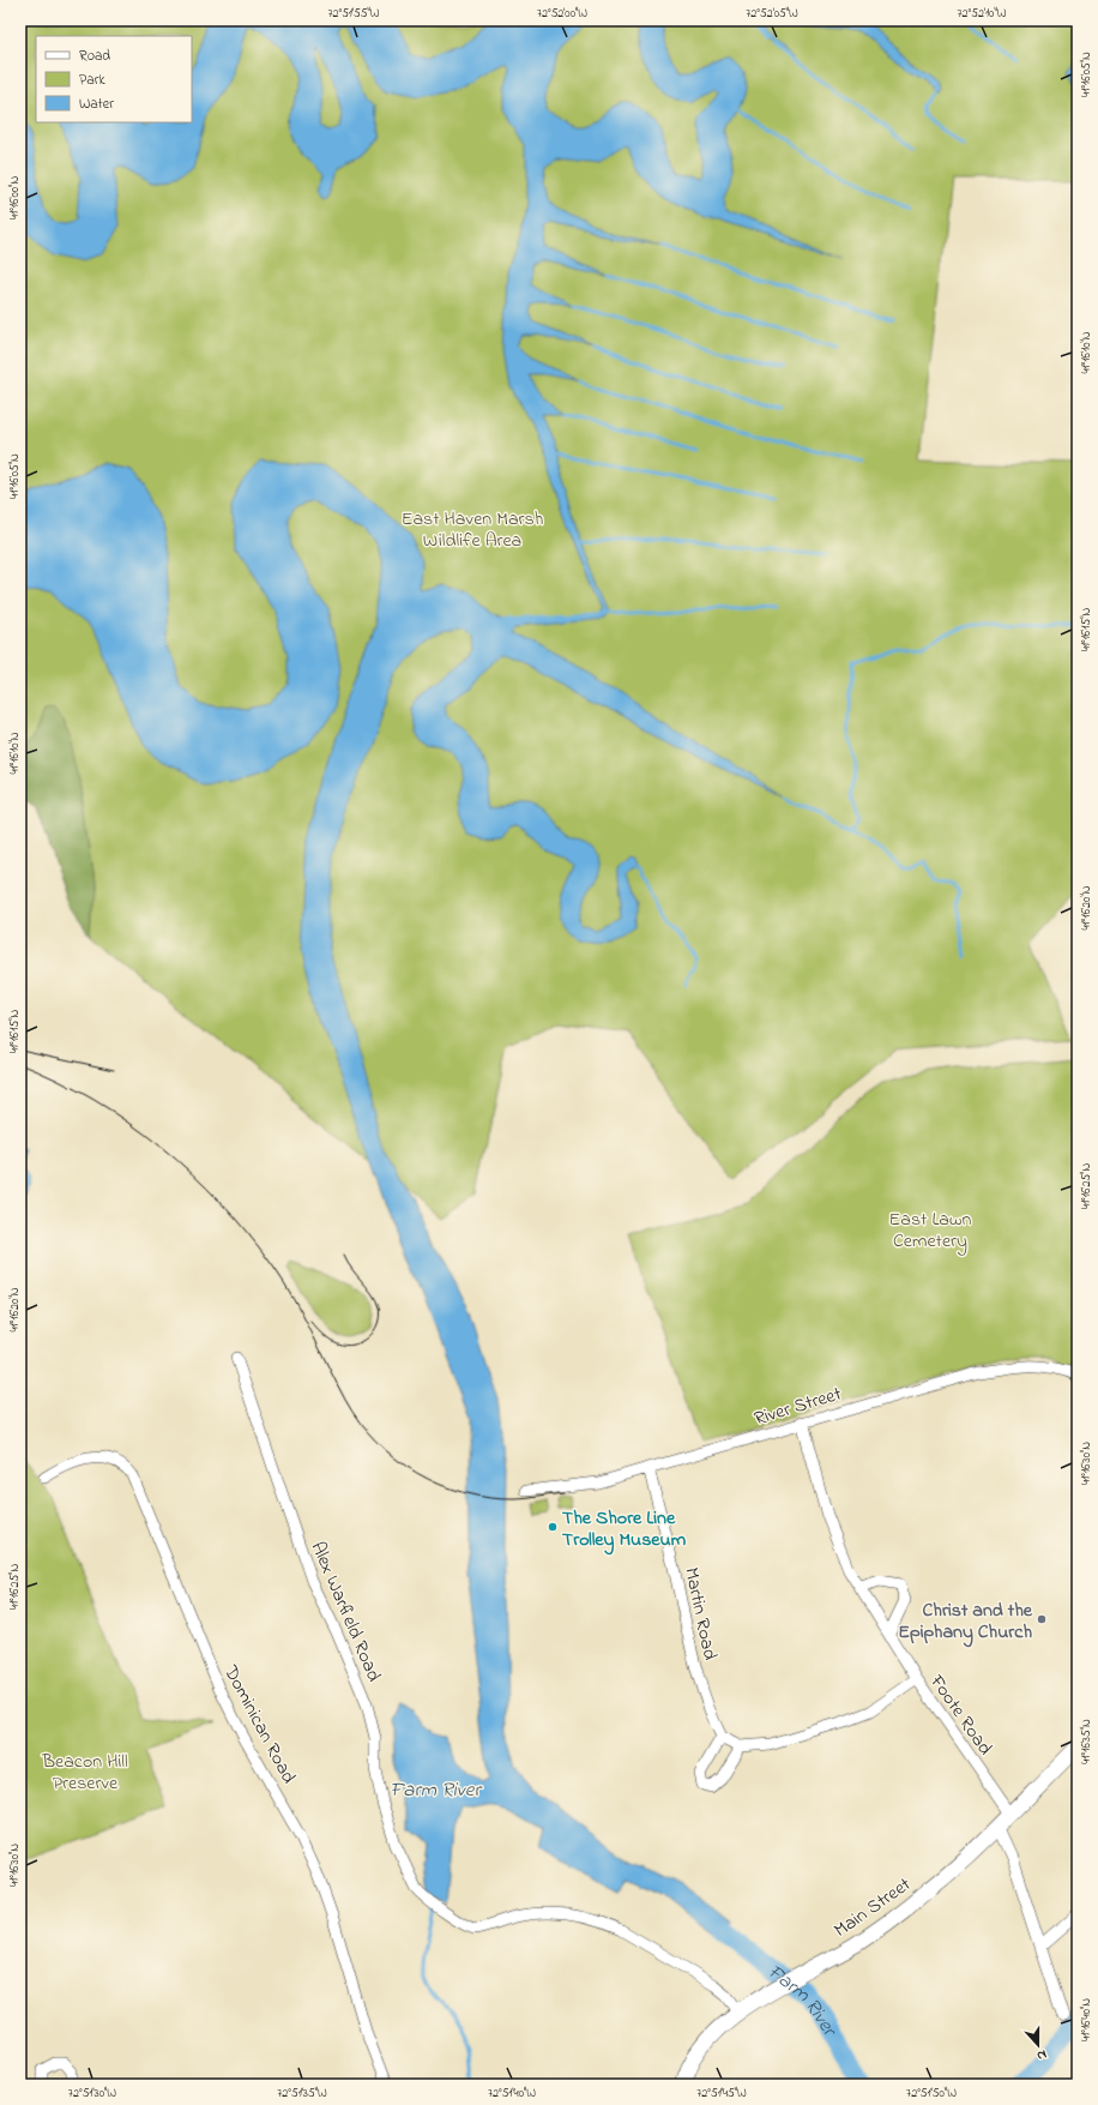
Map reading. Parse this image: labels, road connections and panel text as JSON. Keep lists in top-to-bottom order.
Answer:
{
  "streets": {
    "main road": ["Main Street"],
    "street": [
      "River Street",
      "Alex Warfield Road",
      "Martin Road",
      "Foote Road",
      "Dominican Road"
    ]
  },
  "crossings": [
    ["River Street", "Martin Road"],
    ["River Street", "Foote Road"],
    ["Alex Warfield Road", "Main Street"],
    ["Foote Road", "Main Street"]
  ],
  "water": ["Farm River"],
  "parks": ["East Haven Marsh Wildlife Area", "East Lawn Cemetery", "Beacon Hill Preserve"],
  "places": ["The Shore Line Trolley Museum", "Christ and the Epiphany Church"],
  "legend": ["Road", "Park", "Water"],
  "north": "bottom",
  "coordinates": [
    "72°51'55\"W",
    "72°52'00\"W",
    "72°52'05\"W",
    "72°52'10\"W",
    "41°16'05\"N",
    "41°16'00\"N",
    "41°16'10\"N",
    "41°16'15\"N",
    "41°16'20\"N",
    "41°16'25\"N",
    "41°16'30\"N",
    "41°16'35\"N",
    "41°16'40\"N",
    "72°51'30\"W",
    "72°51'35\"W",
    "72°51'40\"W",
    "72°51'45\"W",
    "72°51'50\"W"
  ]
}
